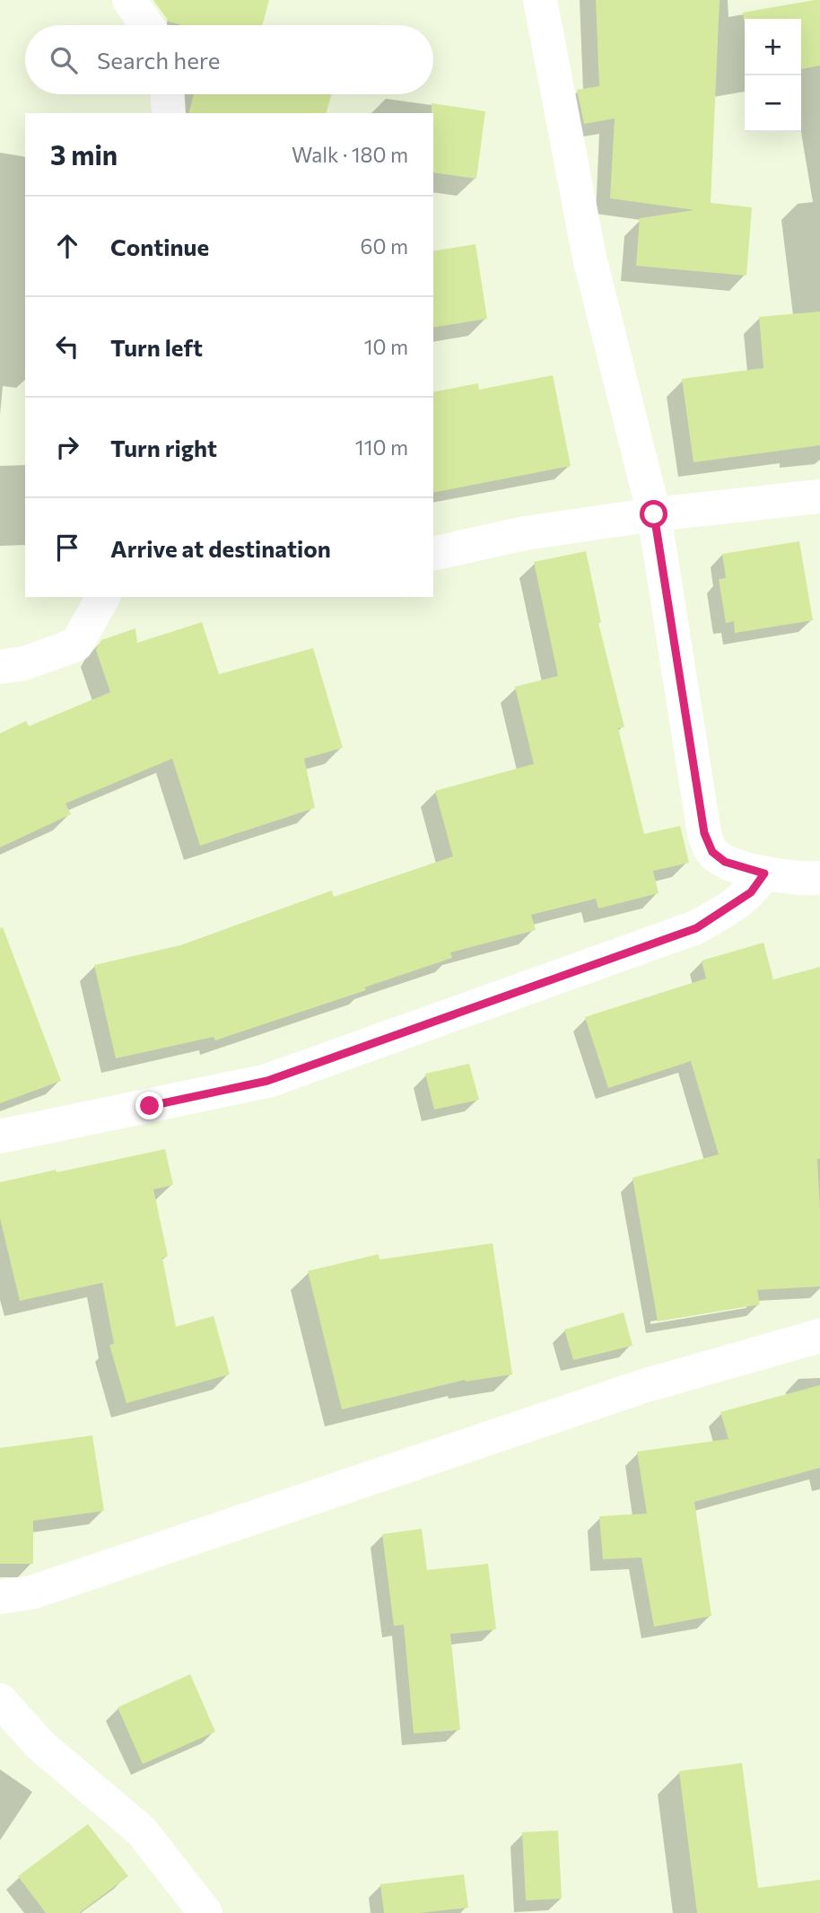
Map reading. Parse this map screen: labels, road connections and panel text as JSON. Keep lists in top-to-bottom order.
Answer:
{
  "page": {
    "map_buttons": ["+", "−"],
    "search": "Search here",
    "heading": ["3 min", "Walk · 180 m"],
    "list": [
      ["Continue", "60 m"],
      ["Turn left", "10 m"],
      ["Turn right", "110 m"],
      "Arrive at destination"
    ]
  }
}
